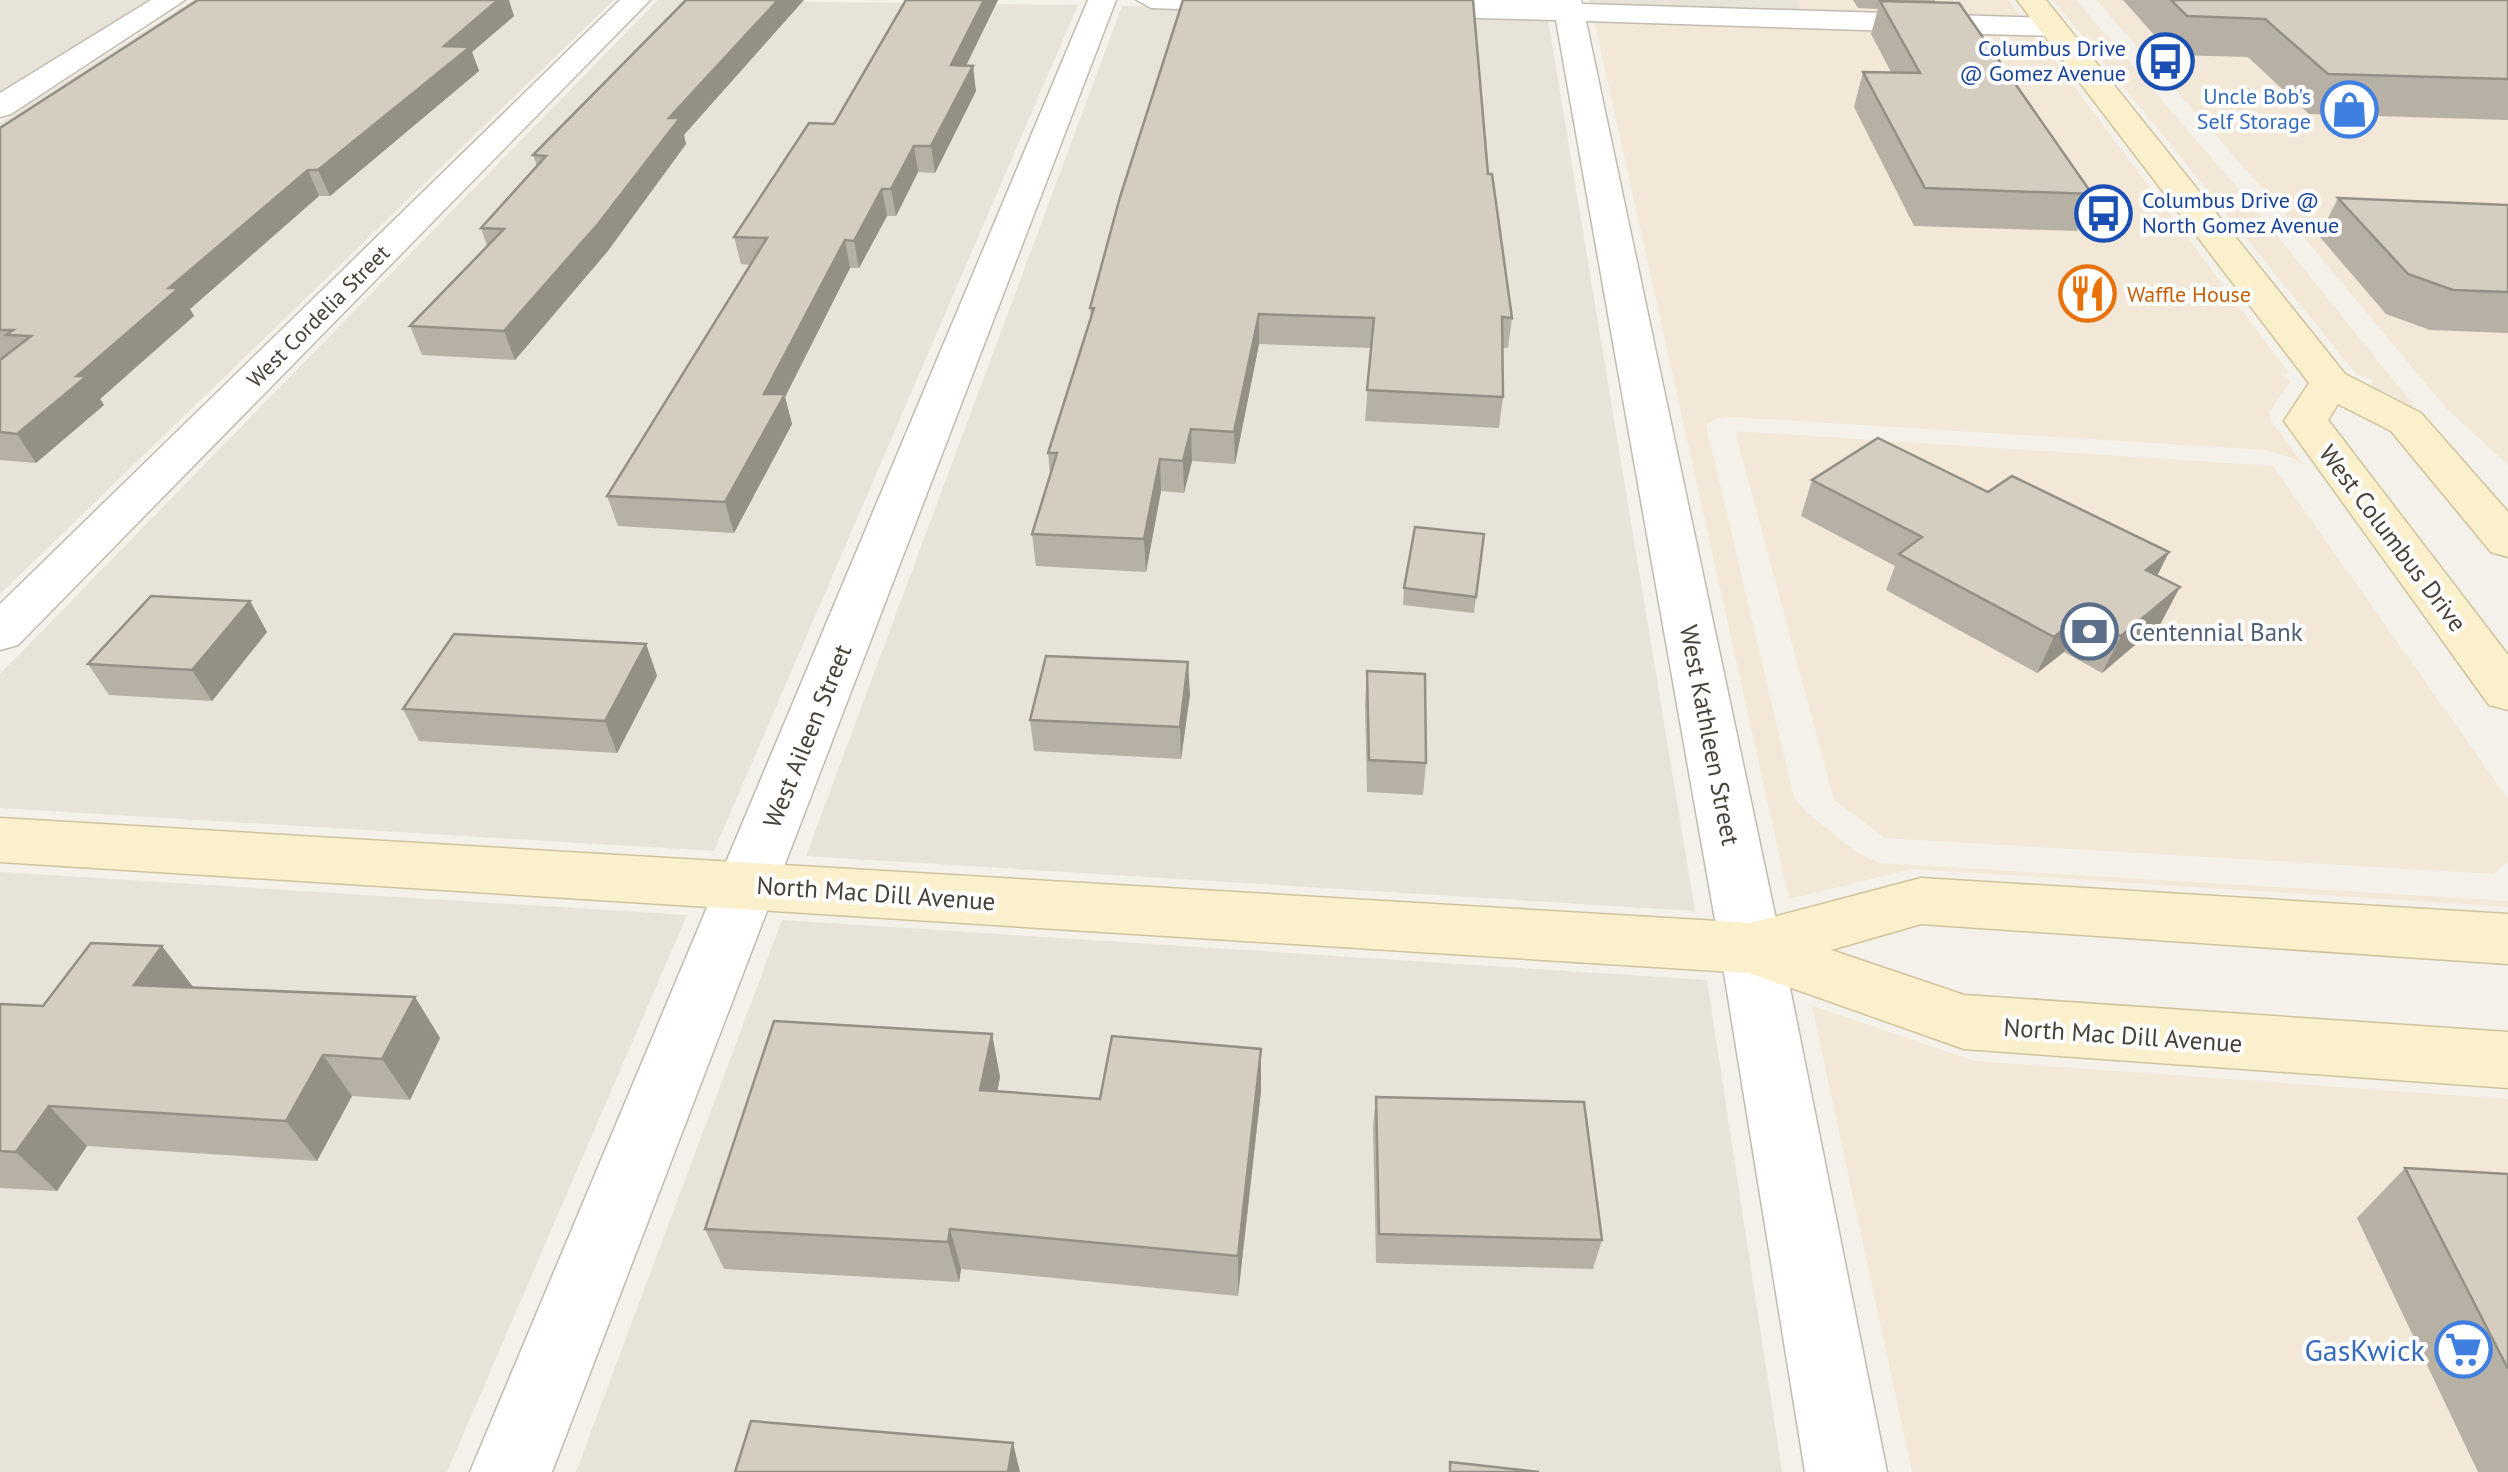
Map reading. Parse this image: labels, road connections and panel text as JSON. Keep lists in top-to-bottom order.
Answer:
{
  "streets": {
    "street": [
      "West Cordelia Street",
      "West Columbus Drive",
      "West Kathleen Street",
      "West Aileen Street",
      "North Mac Dill Avenue"
    ]
  },
  "crossings": [
    ["West Kathleen Street", "North Mac Dill Avenue"],
    ["West Aileen Street", "North Mac Dill Avenue"]
  ],
  "places": {
    "bus stop": ["Columbus Drive @ Gomez Avenue", "Columbus Drive @ North Gomez Avenue"],
    "shop": ["Uncle Bob's Self Storage"],
    "restaurant": ["Waffle House"],
    "bank": ["Centennial Bank"],
    "supermarket": ["GasKwick"]
  }
}
